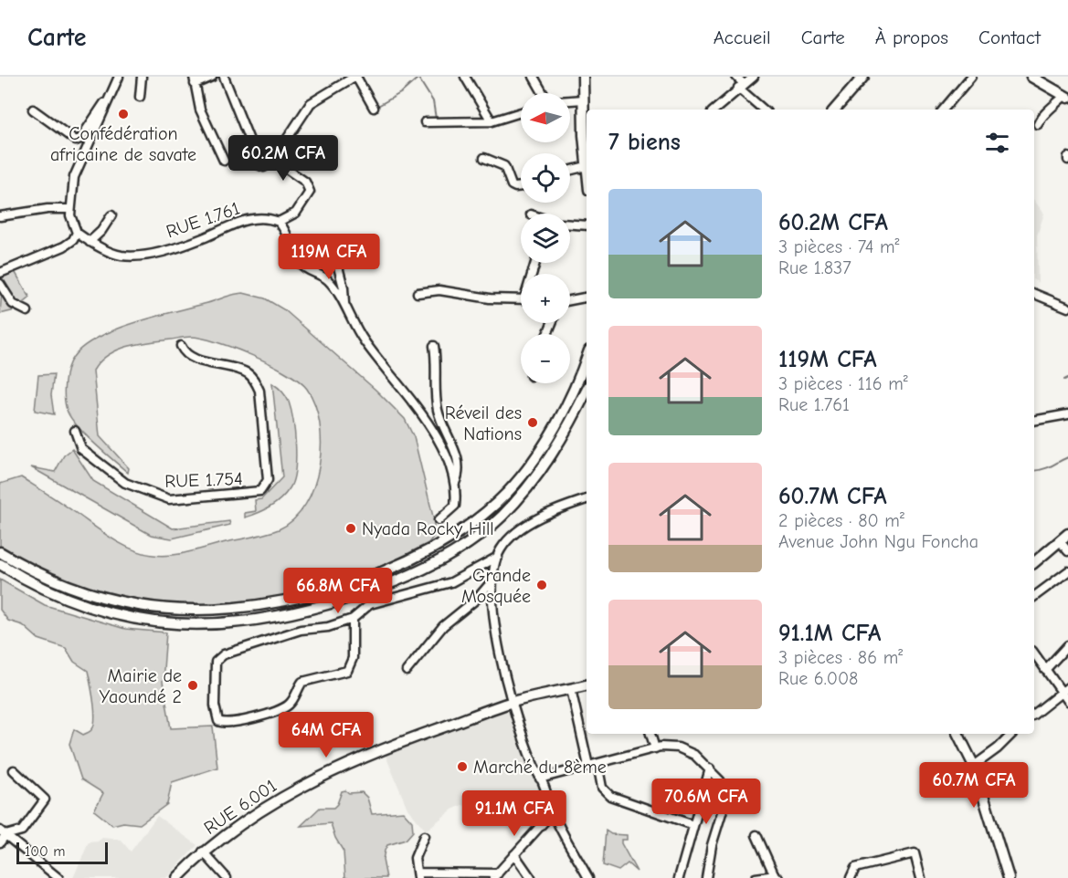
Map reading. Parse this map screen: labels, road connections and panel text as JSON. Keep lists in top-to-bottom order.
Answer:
{
  "streets": {
    "main road": ["RUE 6.001"],
    "street": ["RUE 1.761", "RUE 1.754"]
  },
  "places": [
    "Confédération africaine de savate",
    "Réveil des Nations",
    "Nyada Rocky Hill",
    "Grande Mosquée",
    "Mairie de Yaoundé 2",
    "Marché du 8ème"
  ],
  "scale_bar": "100 m",
  "north": "left",
  "page": {
    "header": "Carte",
    "nav": [
      "Accueil",
      "Carte",
      "À propos",
      "Contact"
    ],
    "map_buttons": ["+", "−"],
    "heading": "7 biens",
    "price": [
      "60.2M CFA",
      "119M CFA",
      "66.8M CFA",
      "64M CFA",
      "60.7M CFA",
      "70.6M CFA",
      "91.1M CFA"
    ],
    "list": [
      {
        "name": "60.2M CFA",
        "note": "3 pièces · 74 m² · Rue 1.837"
      },
      {
        "name": "119M CFA",
        "note": "3 pièces · 116 m² · Rue 1.761"
      },
      {
        "name": "60.7M CFA",
        "note": "2 pièces · 80 m² · Avenue John Ngu Foncha"
      },
      {
        "name": "91.1M CFA",
        "note": "3 pièces · 86 m² · Rue 6.008"
      }
    ],
    "scale": "100 m"
  }
}
